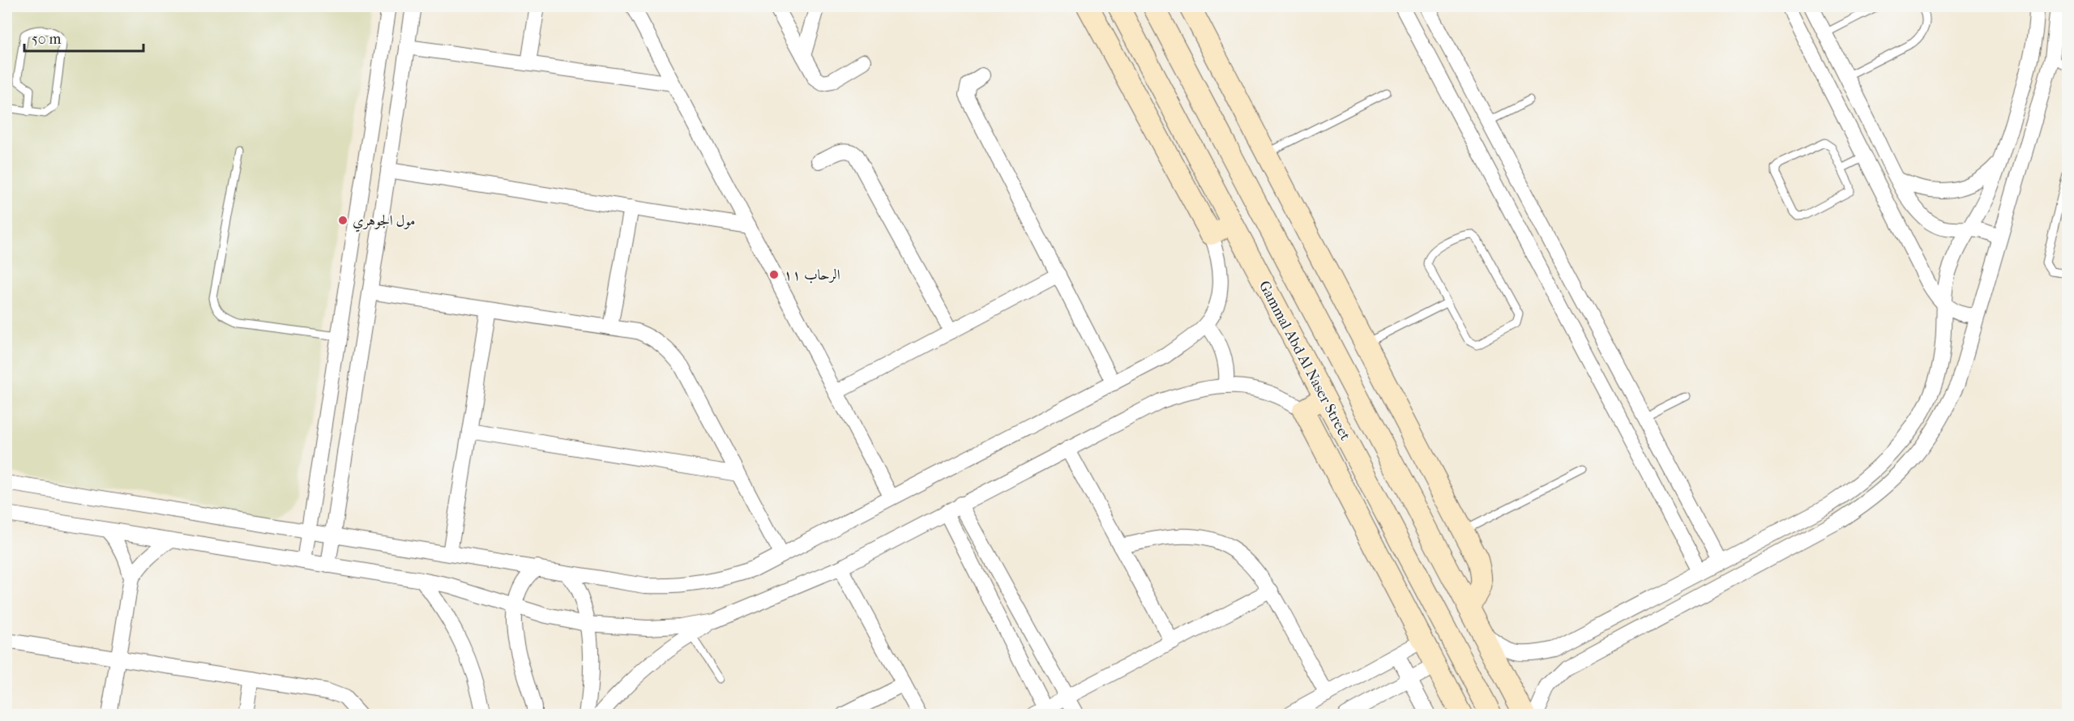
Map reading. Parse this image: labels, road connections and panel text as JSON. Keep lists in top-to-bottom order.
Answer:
{
  "streets": {
    "main road": ["Gammal Abd Al Naser Street"]
  },
  "places": ["مول الجوهري", "الرحاب ١١"],
  "scale_bar": "50 m"
}
